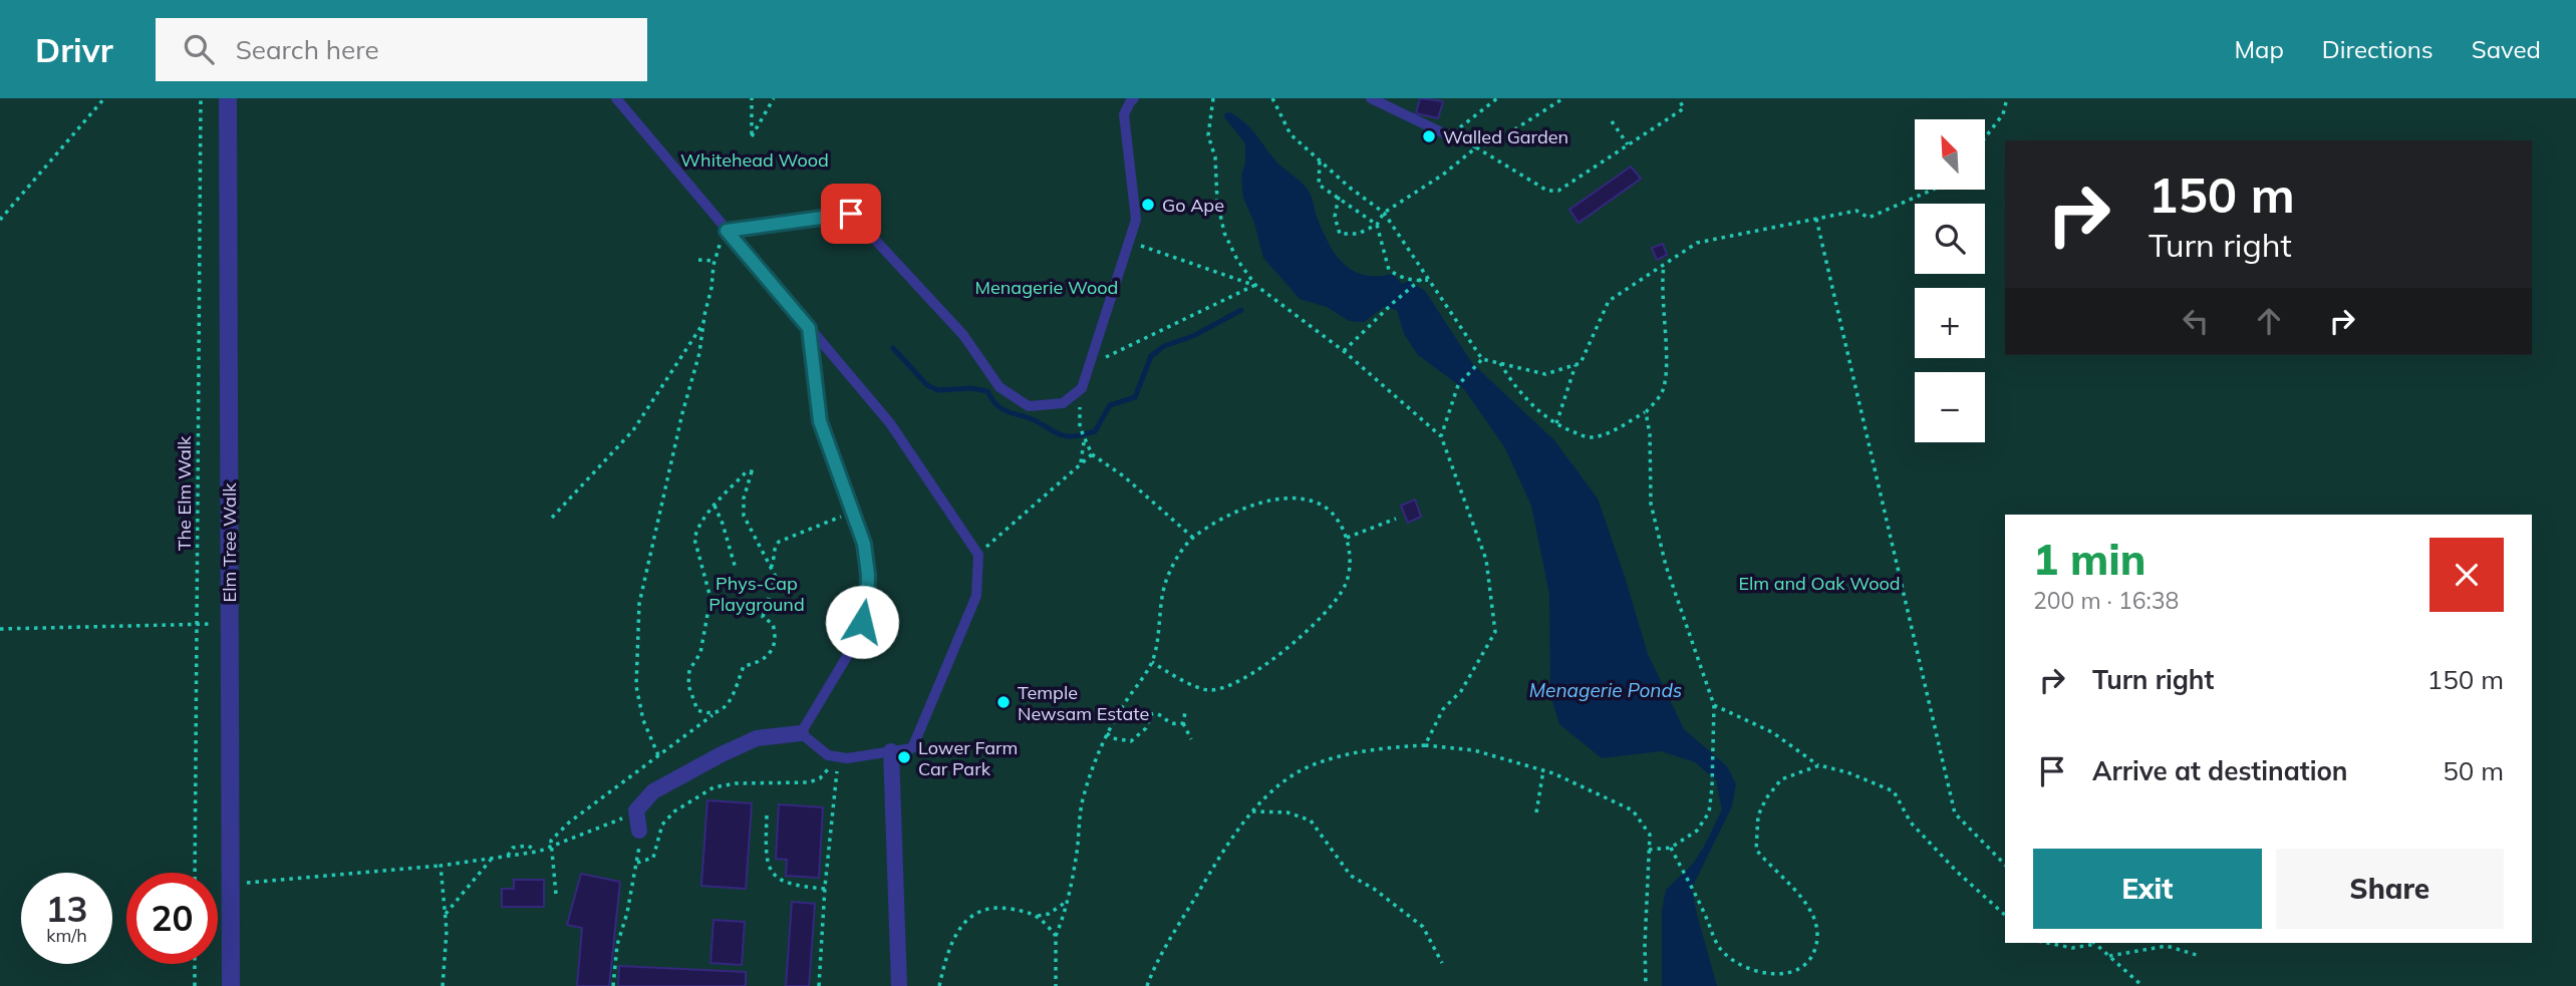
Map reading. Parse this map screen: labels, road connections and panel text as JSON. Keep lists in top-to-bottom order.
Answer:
{
  "streets": {
    "street": ["Elm Tree Walk"],
    "path": ["The Elm Walk"]
  },
  "water": ["Menagerie Ponds"],
  "parks": [
    "Whitehead Wood",
    "Menagerie Wood",
    "Phys-Cap Playground",
    "Elm and Oak Wood"
  ],
  "places": [
    "Walled Garden",
    "Go Ape",
    "Temple Newsam Estate",
    "Lower Farm Car Park"
  ],
  "north": "top left",
  "page": {
    "header": "Drivr",
    "search": "Search here",
    "nav": ["Map", "Directions", "Saved"],
    "map_buttons": ["+", "−"],
    "turn": ["150 m", "Turn right"],
    "heading": ["1 min", "200 m · 16:38"],
    "list": [
      {
        "name": "Turn right",
        "value": "150 m"
      },
      {
        "name": "Arrive at destination",
        "value": "50 m"
      }
    ],
    "buttons": ["Exit", "Share"],
    "speed": "13 km/h",
    "limit": "20"
  }
}
